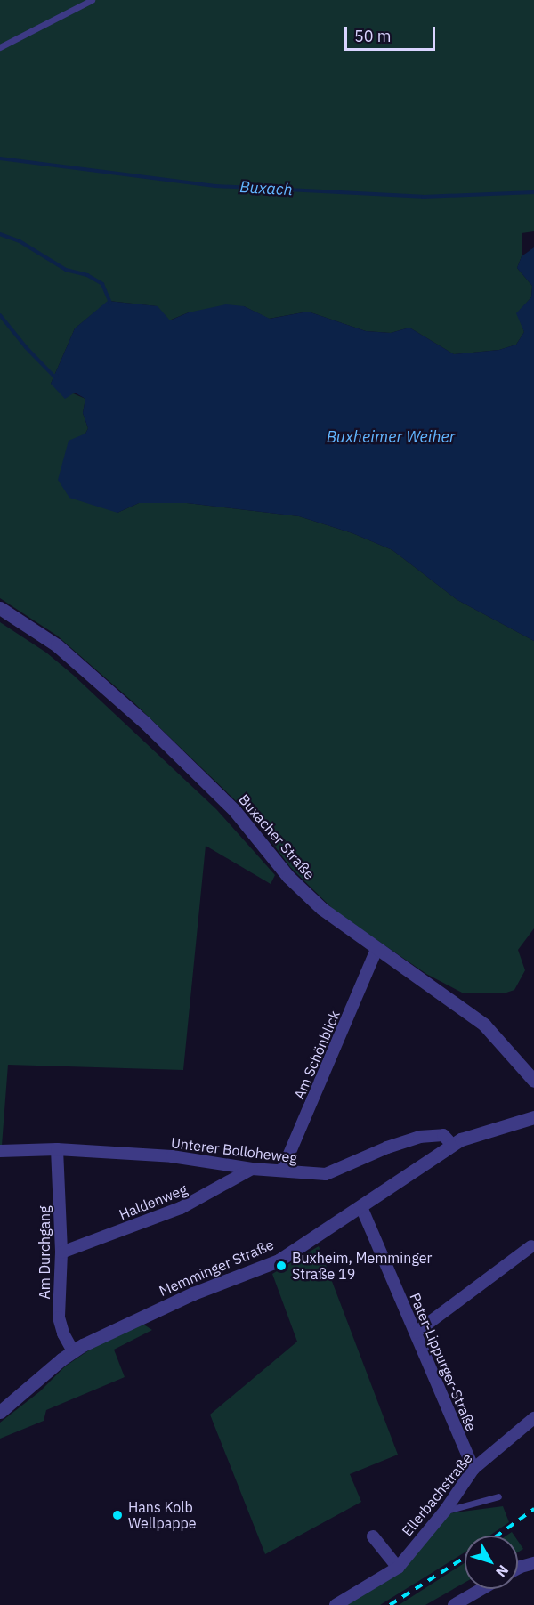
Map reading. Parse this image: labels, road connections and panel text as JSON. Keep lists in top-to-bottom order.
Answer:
{
  "streets": {
    "street": [
      "Buxacher Straße",
      "Am Schönblick",
      "Unterer Bolloheweg",
      "Haldenweg",
      "Am Durchgang",
      "Memminger Straße",
      "Pater-Lippurger-Straße",
      "Ellerbachstraße"
    ]
  },
  "crossings": [
    ["Buxacher Straße", "Am Schönblick"],
    ["Am Schönblick", "Unterer Bolloheweg"],
    ["Unterer Bolloheweg", "Haldenweg"],
    ["Unterer Bolloheweg", "Am Durchgang"],
    ["Unterer Bolloheweg", "Memminger Straße"],
    ["Haldenweg", "Am Durchgang"],
    ["Am Durchgang", "Memminger Straße"],
    ["Memminger Straße", "Pater-Lippurger-Straße"],
    ["Pater-Lippurger-Straße", "Ellerbachstraße"]
  ],
  "water": ["Buxach", "Buxheimer Weiher"],
  "places": ["Buxheim, Memminger Straße 19", "Hans Kolb Wellpappe"],
  "scale_bar": "50 m",
  "north": "bottom right"
}
